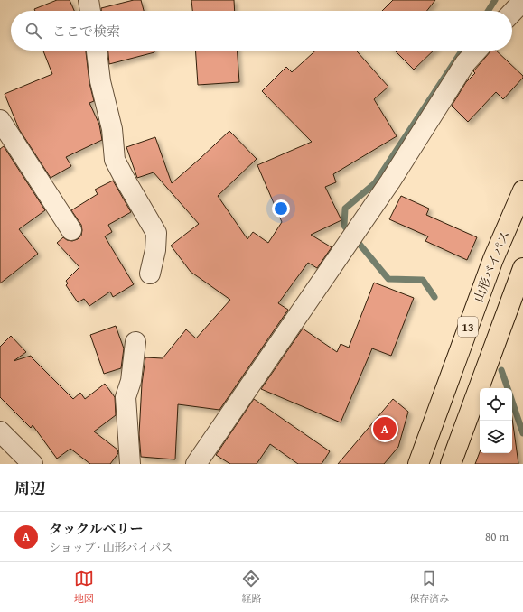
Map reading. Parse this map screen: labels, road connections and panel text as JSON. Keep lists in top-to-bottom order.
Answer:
{
  "streets": {
    "highway": ["山形バイパス", "13"]
  },
  "page": {
    "search": "ここで検索",
    "pins": "A",
    "heading": "周辺",
    "list": [
      {
        "mark": "A",
        "name": "タックルベリー",
        "note": "ショップ · 山形バイパス",
        "value": "80 m"
      }
    ],
    "nav": ["地図", "経路", "保存済み"]
  }
}
